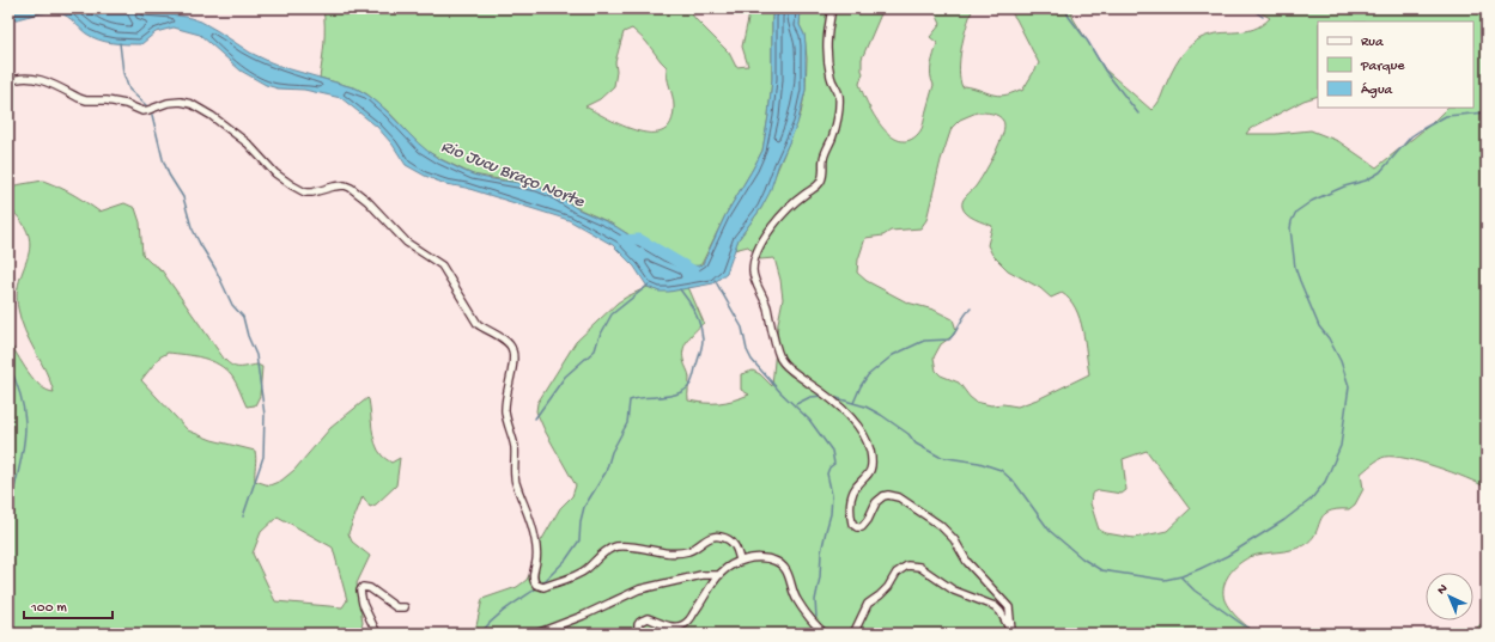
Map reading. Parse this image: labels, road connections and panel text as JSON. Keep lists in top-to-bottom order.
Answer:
{
  "water": ["Rio Jucu Braço Norte"],
  "legend": ["Rua", "Parque", "Água"],
  "scale_bar": "100 m",
  "north": "top left"
}
